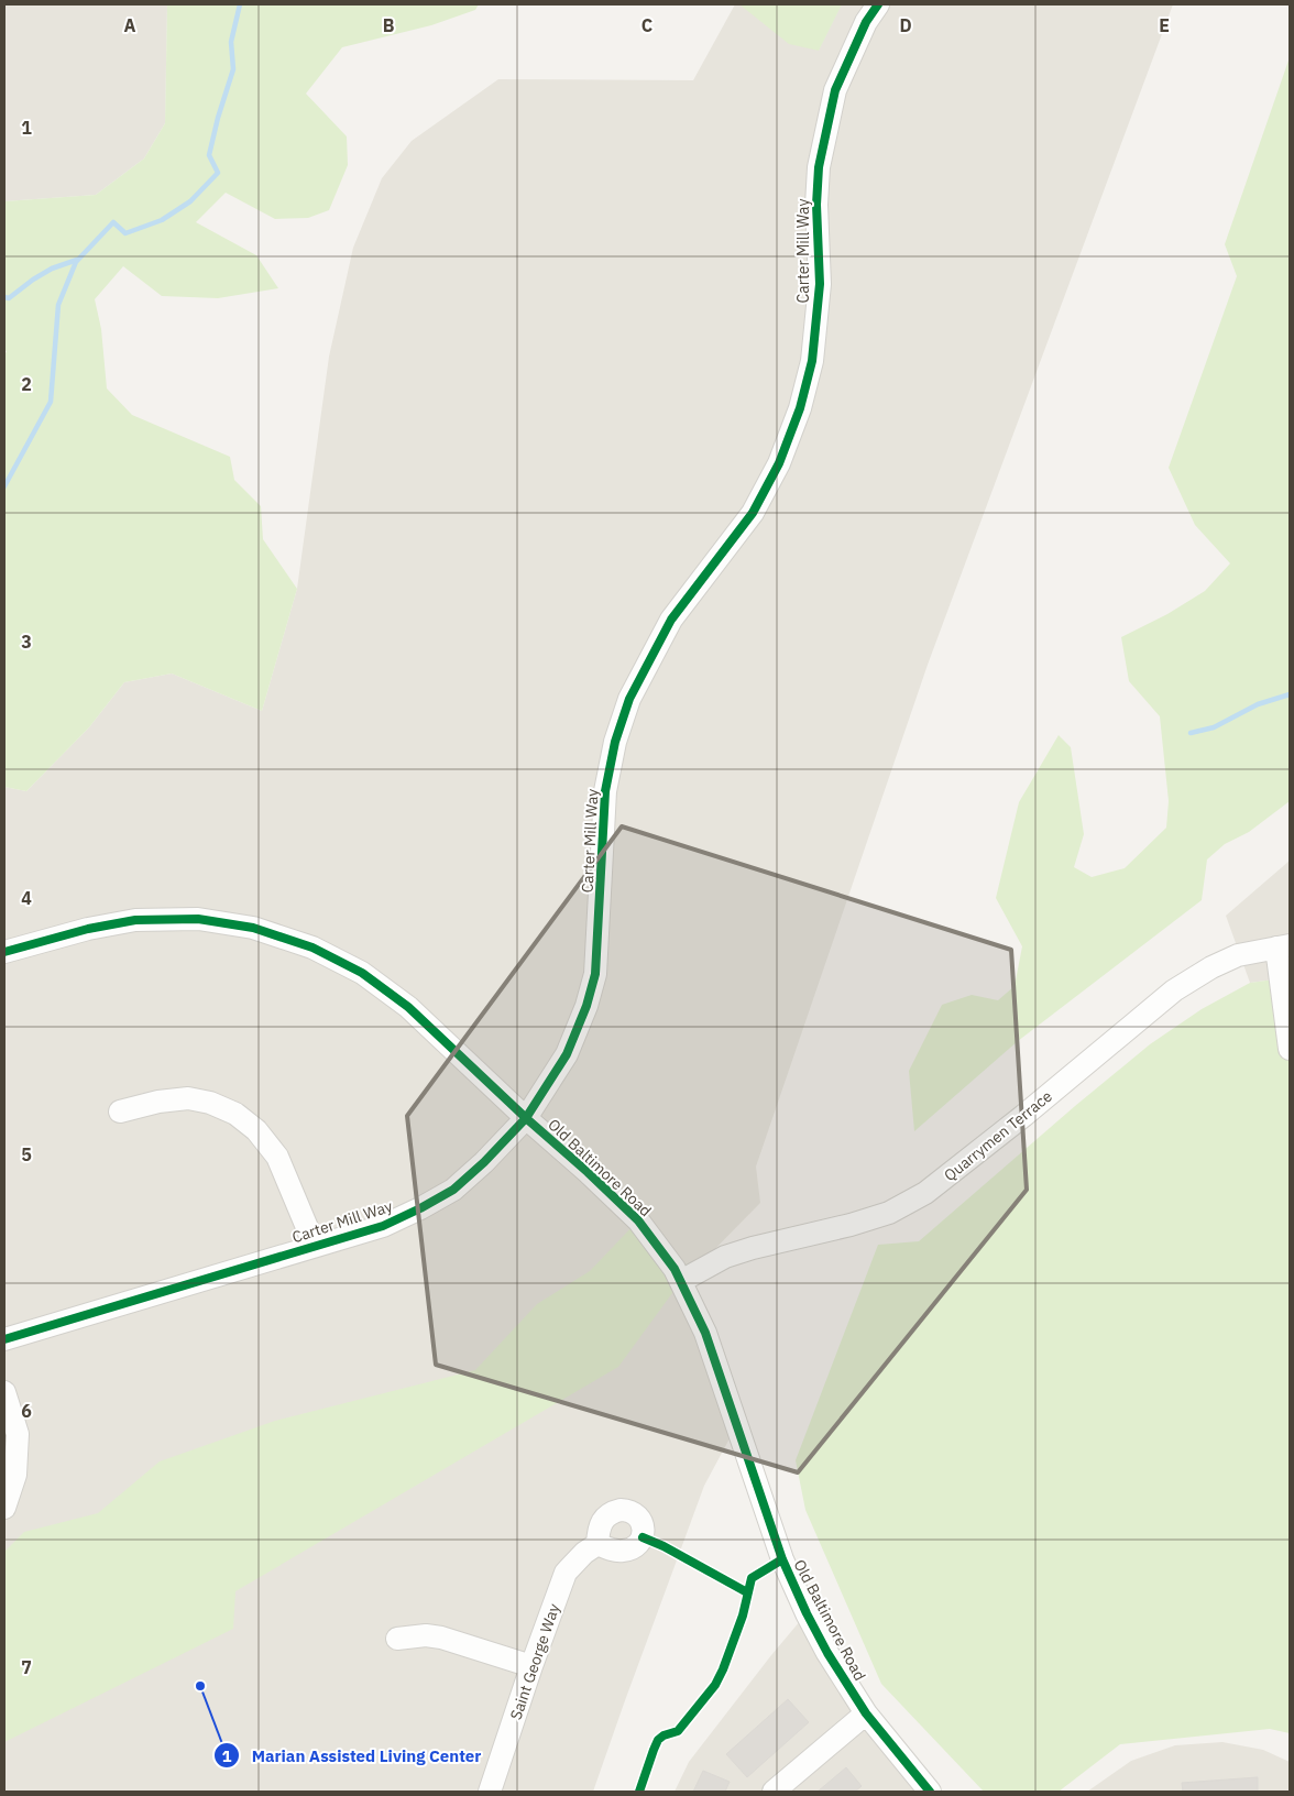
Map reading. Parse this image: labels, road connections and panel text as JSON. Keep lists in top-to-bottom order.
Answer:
{
  "streets": {
    "street": [
      "Carter Mill Way",
      "Quarrymen Terrace",
      "Old Baltimore Road",
      "Saint George Way"
    ]
  },
  "crossings": [
    ["Carter Mill Way", "Old Baltimore Road"],
    ["Quarrymen Terrace", "Old Baltimore Road"]
  ],
  "places": ["Marian Assisted Living Center"],
  "grid": {
    "columns": [
      "A",
      "B",
      "C",
      "D",
      "E"
    ],
    "rows": [
      "1",
      "2",
      "3",
      "4",
      "5",
      "6",
      "7"
    ]
  }
}
